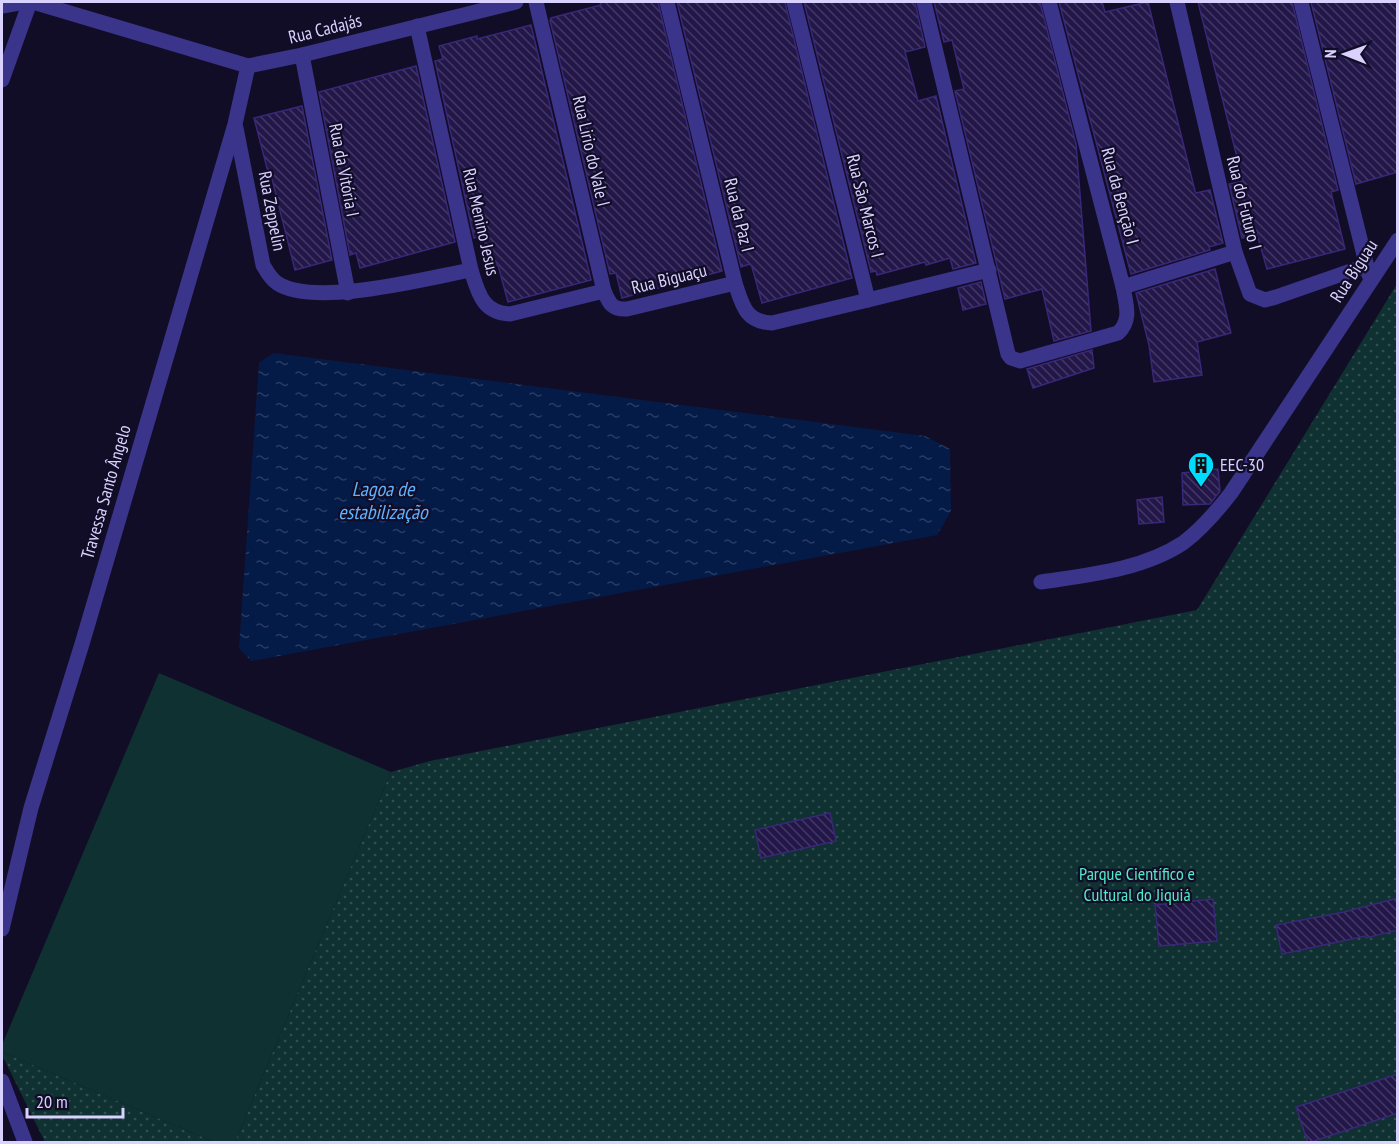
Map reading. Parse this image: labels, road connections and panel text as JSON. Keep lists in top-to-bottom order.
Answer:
{
  "streets": {
    "street": [
      "Rua Cadajás",
      "Rua Lirio do Vale I",
      "Rua da Vitória I",
      "Rua da Benção I",
      "Rua do Futuro I",
      "Rua São Marcos I",
      "Rua Zeppelin",
      "Rua da Paz I",
      "Rua Menino Jesus",
      "Rua Biguau",
      "Rua Biguaçu",
      "Travessa Santo Ângelo"
    ]
  },
  "crossings": [
    ["Rua Cadajás", "Rua da Vitória I"],
    ["Rua Cadajás", "Rua Menino Jesus"],
    ["Rua Cadajás", "Travessa Santo Ângelo"],
    ["Rua Lirio do Vale I", "Rua Menino Jesus"],
    ["Rua Lirio do Vale I", "Rua Biguaçu"],
    ["Rua da Vitória I", "Rua Zeppelin"],
    ["Rua do Futuro I", "Rua Biguau"],
    ["Rua São Marcos I", "Rua da Paz I"],
    ["Rua Zeppelin", "Rua Menino Jesus"],
    ["Rua Zeppelin", "Travessa Santo Ângelo"],
    ["Rua da Paz I", "Rua Biguaçu"]
  ],
  "water": ["Lagoa de estabilização"],
  "parks": ["Parque Científico e Cultural do Jiquiá"],
  "places": {
    "building": ["EEC-30"]
  },
  "scale_bar": "20 m",
  "north": "left"
}
